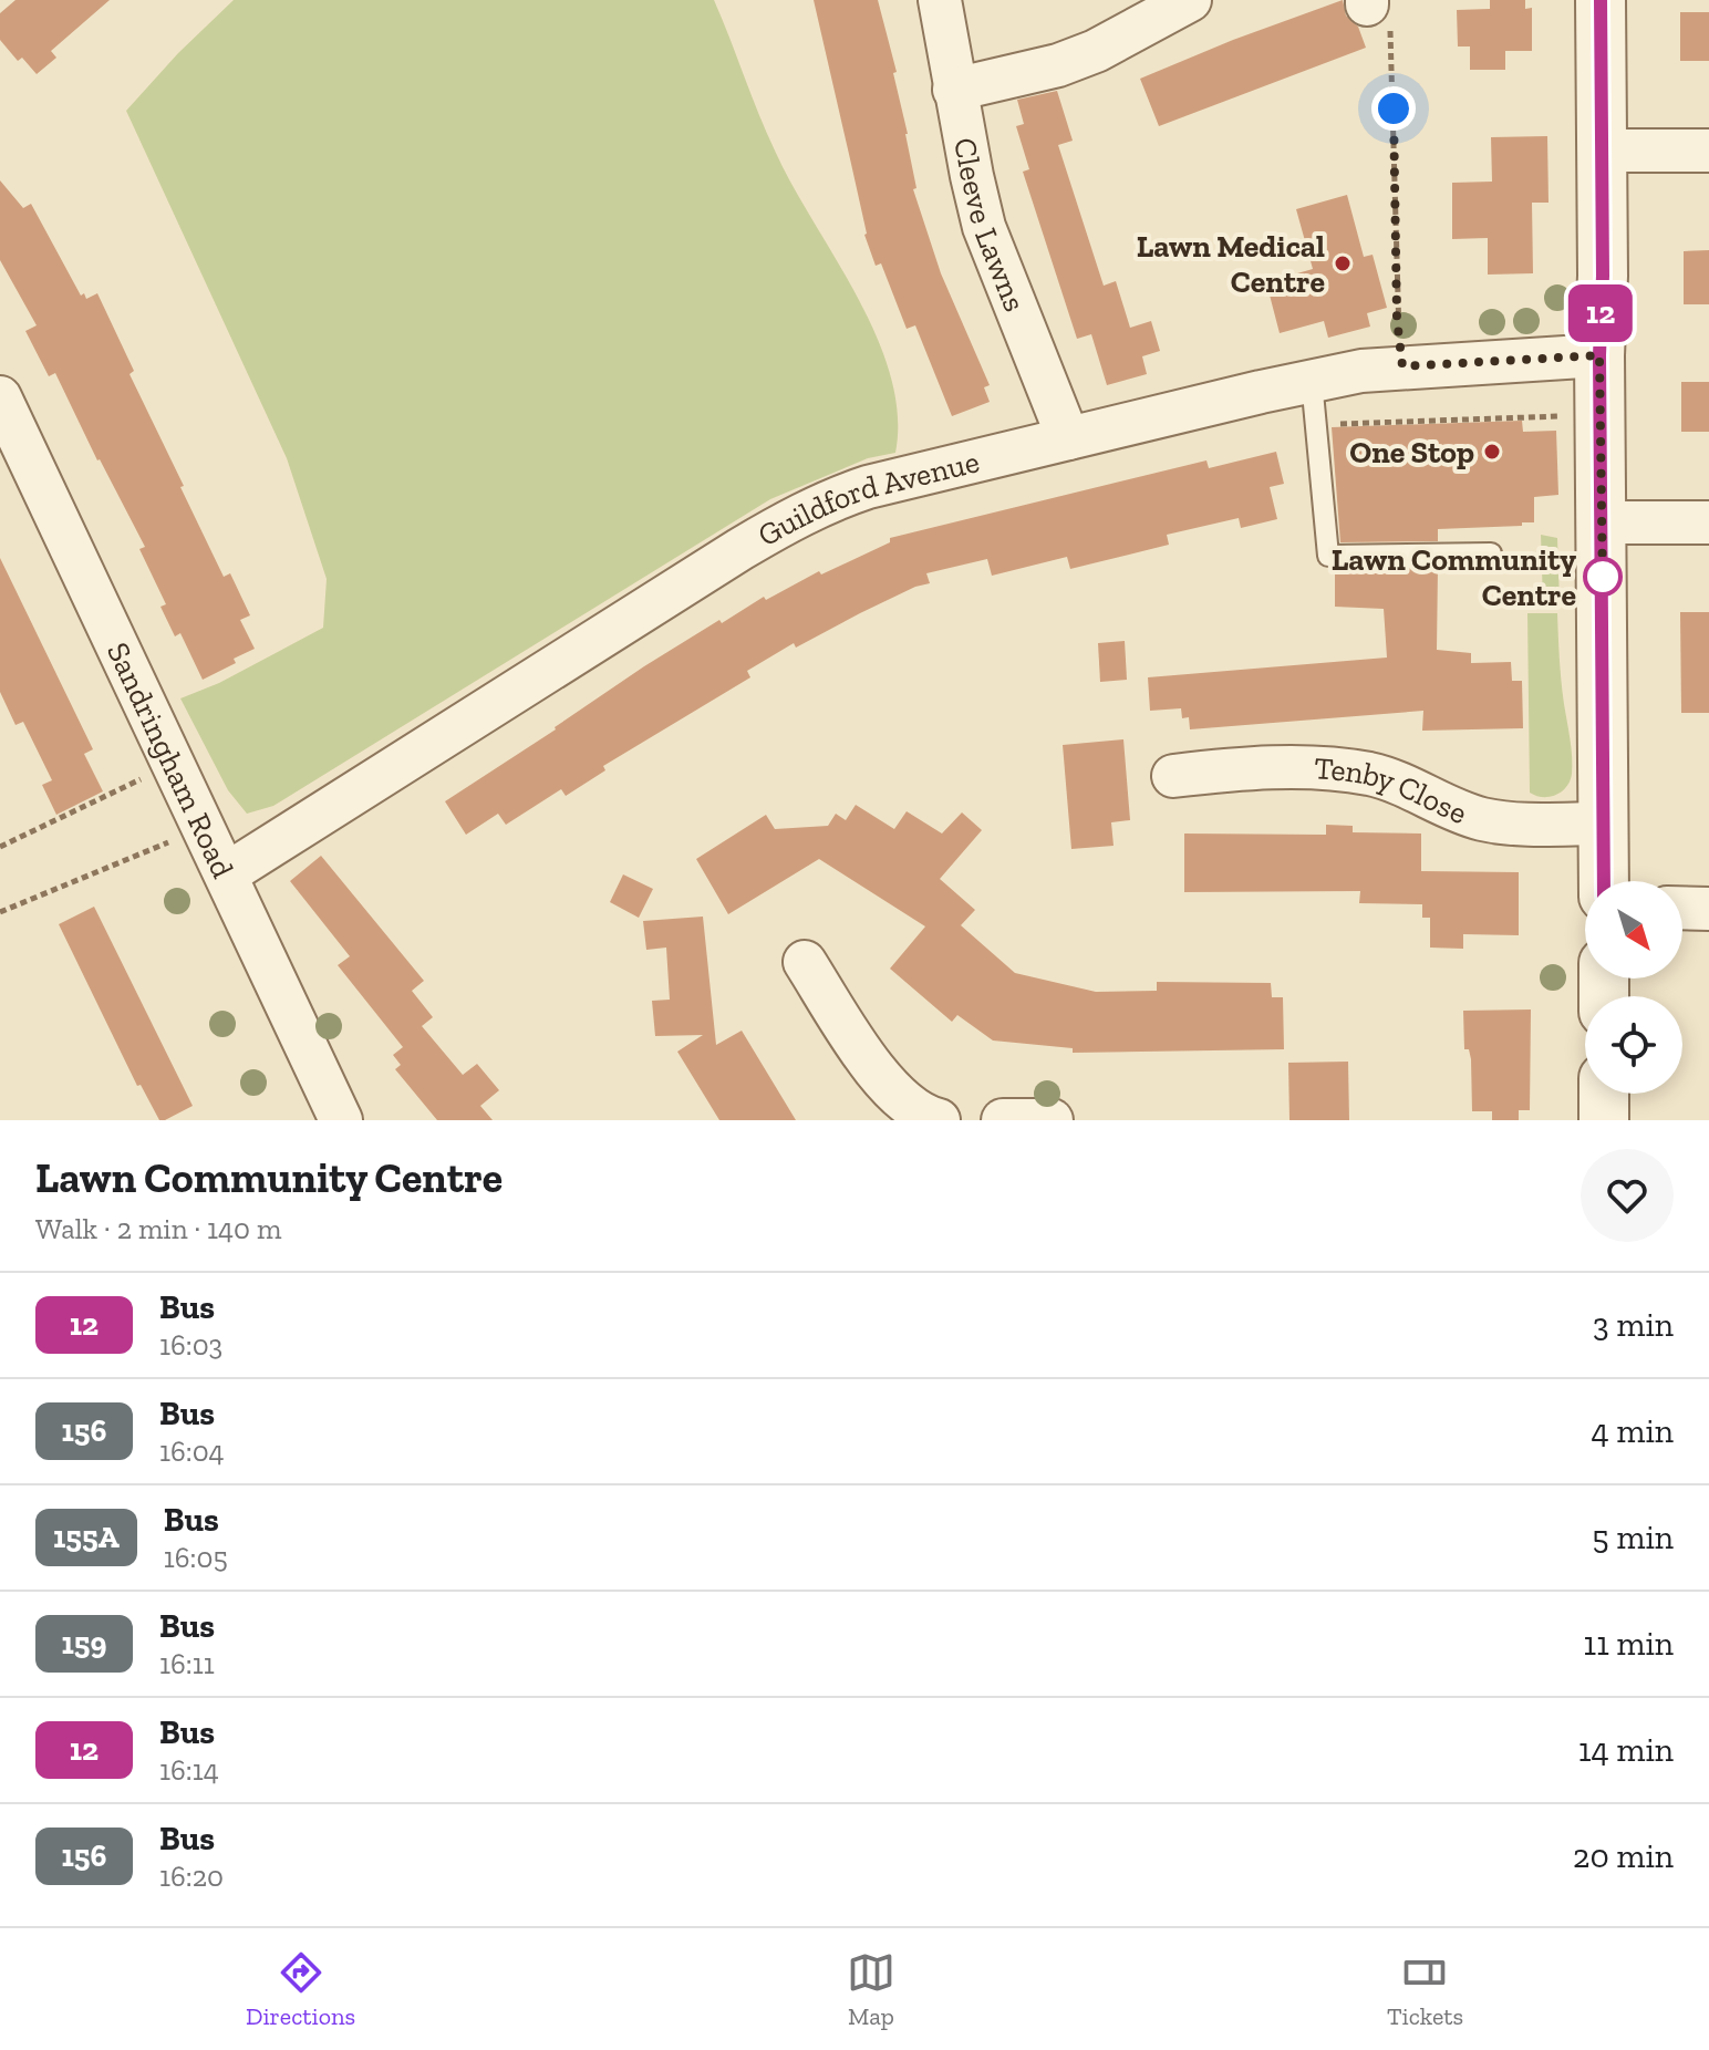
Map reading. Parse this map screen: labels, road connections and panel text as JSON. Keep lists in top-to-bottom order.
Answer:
{
  "streets": {
    "street": [
      "Cleeve Lawns",
      "Guildford Avenue",
      "Sandringham Road",
      "Tenby Close"
    ]
  },
  "crossings": [
    ["Cleeve Lawns", "Guildford Avenue"],
    ["Guildford Avenue", "Sandringham Road"]
  ],
  "places": ["Lawn Medical Centre", "One Stop", "Lawn Community Centre"],
  "lines": ["bus line 12"],
  "north": "bottom right",
  "page": {
    "on_map": "12",
    "heading": ["Lawn Community Centre", "Walk · 2 min · 140 m"],
    "list": [
      {
        "mark": "12",
        "name": "Bus",
        "note": "16:03",
        "value": "3 min"
      },
      {
        "mark": "156",
        "name": "Bus",
        "note": "16:04",
        "value": "4 min"
      },
      {
        "mark": "155A",
        "name": "Bus",
        "note": "16:05",
        "value": "5 min"
      },
      {
        "mark": "159",
        "name": "Bus",
        "note": "16:11",
        "value": "11 min"
      },
      {
        "mark": "12",
        "name": "Bus",
        "note": "16:14",
        "value": "14 min"
      },
      {
        "mark": "156",
        "name": "Bus",
        "note": "16:20",
        "value": "20 min"
      }
    ],
    "tabs": ["Directions", "Map", "Tickets"]
  }
}
